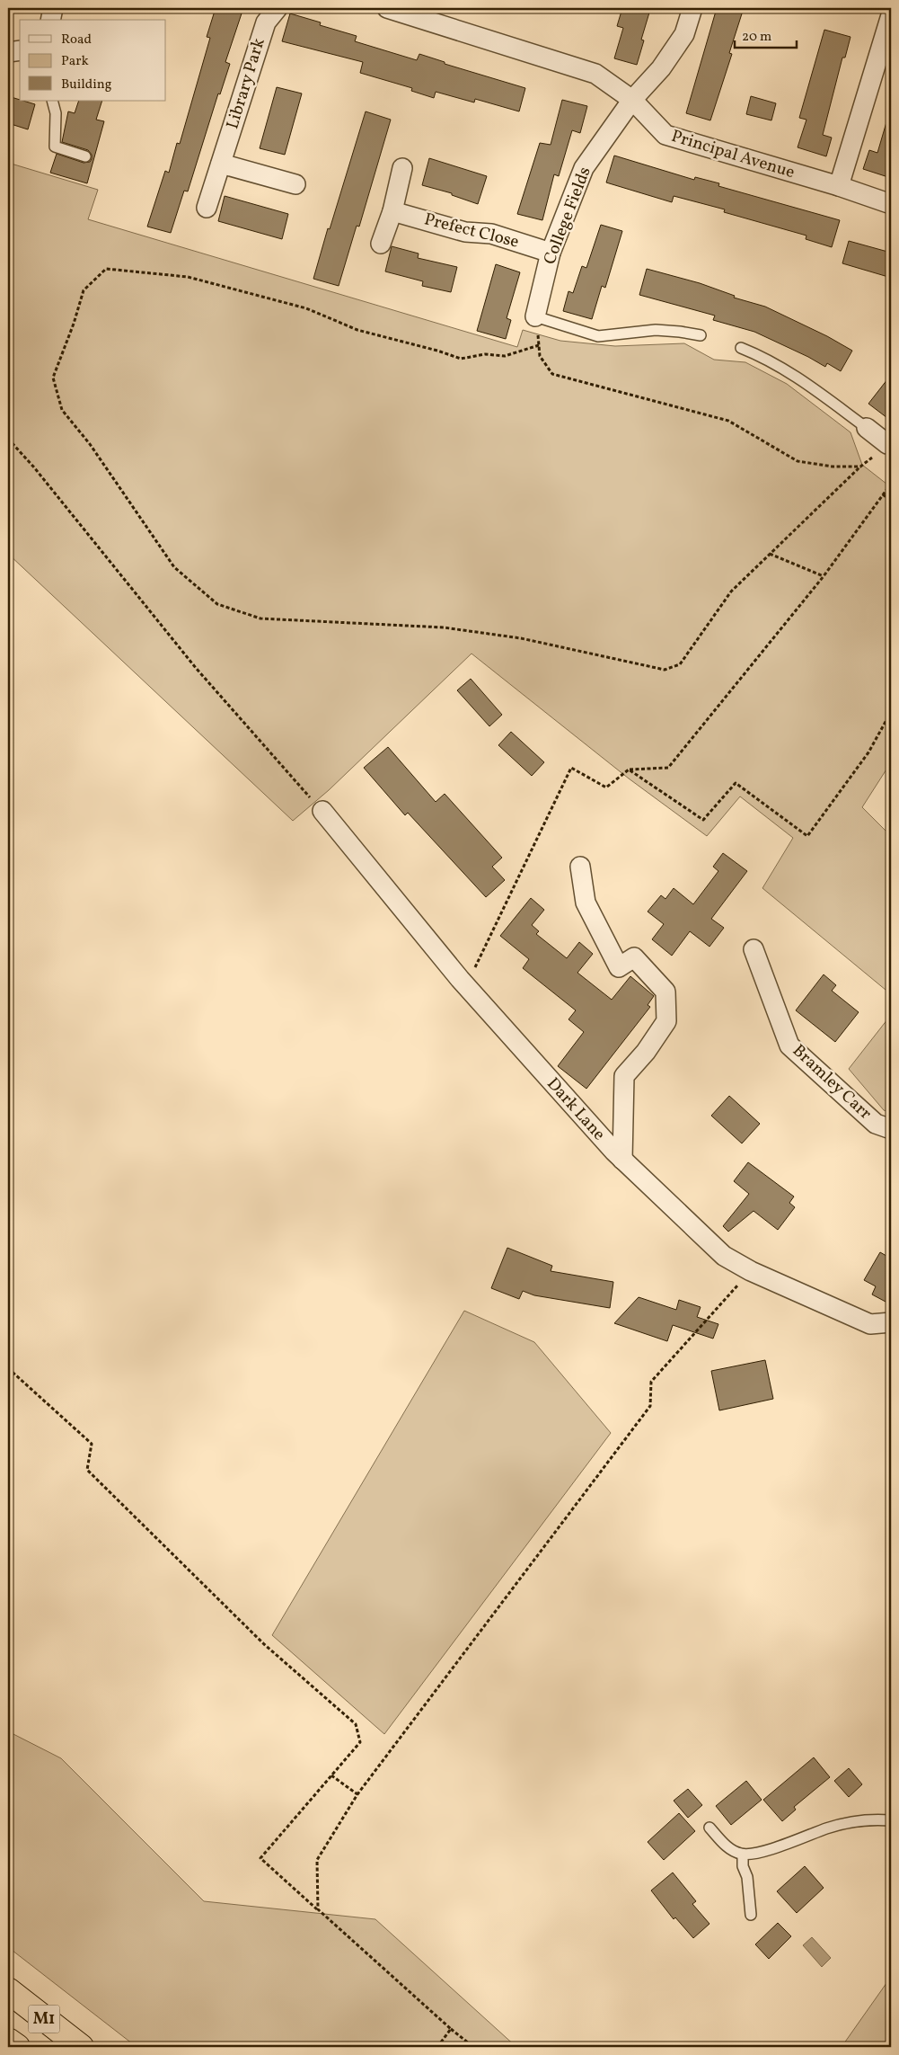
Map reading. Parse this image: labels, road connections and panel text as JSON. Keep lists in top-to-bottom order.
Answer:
{
  "streets": {
    "highway": ["M1"],
    "street": [
      "Library Park",
      "Principal Avenue",
      "College Fields",
      "Prefect Close",
      "Bramley Carr",
      "Dark Lane"
    ]
  },
  "crossings": [
    ["Principal Avenue", "College Fields"],
    ["College Fields", "Prefect Close"]
  ],
  "legend": ["Road", "Park", "Building"],
  "scale_bar": "20 m"
}
